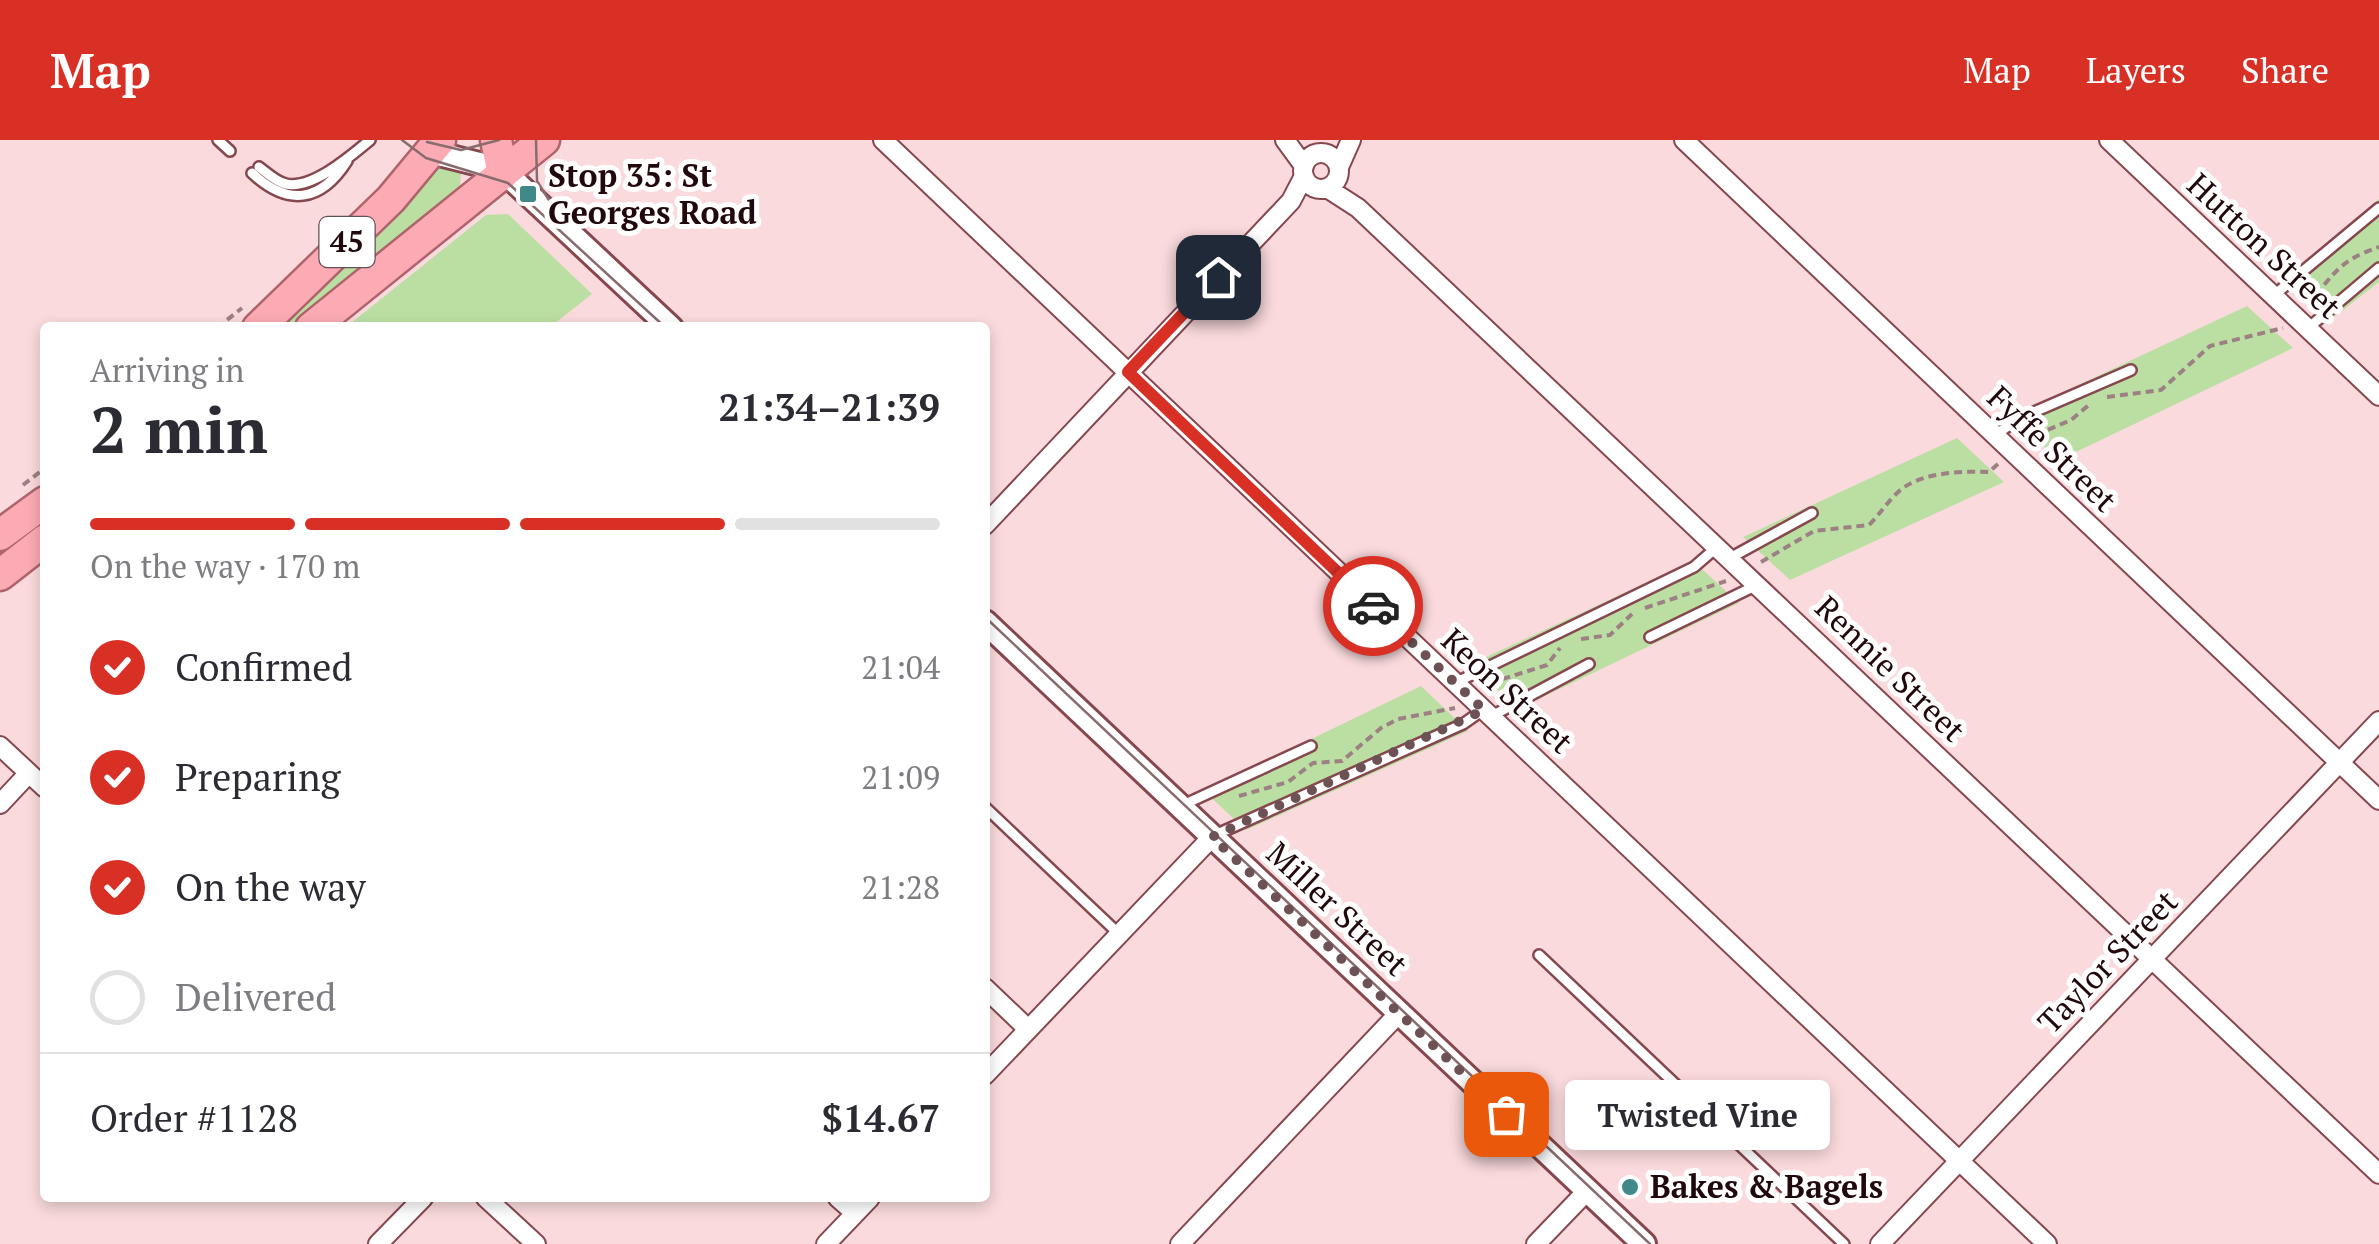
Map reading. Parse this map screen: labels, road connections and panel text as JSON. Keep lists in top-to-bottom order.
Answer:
{
  "streets": {
    "highway": ["45"],
    "street": [
      "Hutton Street",
      "Fyffe Street",
      "Rennie Street",
      "Keon Street",
      "Miller Street",
      "Taylor Street"
    ]
  },
  "crossings": [
    ["Fyffe Street", "Taylor Street"],
    ["Rennie Street", "Taylor Street"],
    ["Keon Street", "Taylor Street"]
  ],
  "places": {
    "transit": ["Stop 35: St Georges Road"],
    "other": ["Twisted Vine", "Bakes & Bagels"]
  },
  "page": {
    "header": "Map",
    "nav": ["Map", "Layers", "Share"],
    "heading": ["2 min", "Arriving in", "21:34–21:39"],
    "panel": ["Order #1128", "$14.67"],
    "bar": "On the way · 170 m",
    "list": [
      ["Confirmed", "21:04"],
      ["Preparing", "21:09"],
      ["On the way", "21:28"],
      "Delivered"
    ],
    "bubble": "Twisted Vine"
  }
}
